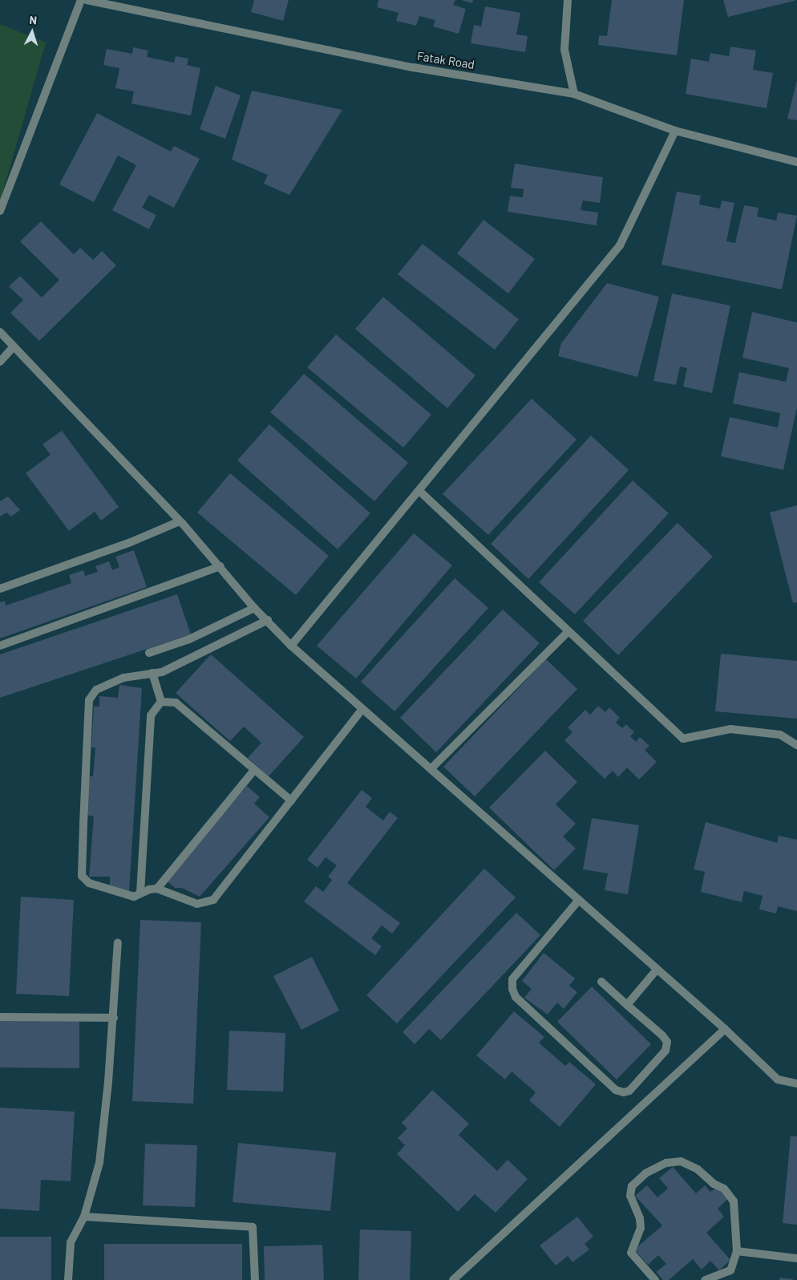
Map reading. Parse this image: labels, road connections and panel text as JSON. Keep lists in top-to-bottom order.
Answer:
{
  "streets": {
    "street": ["Fatak Road"]
  },
  "north": "top"
}
